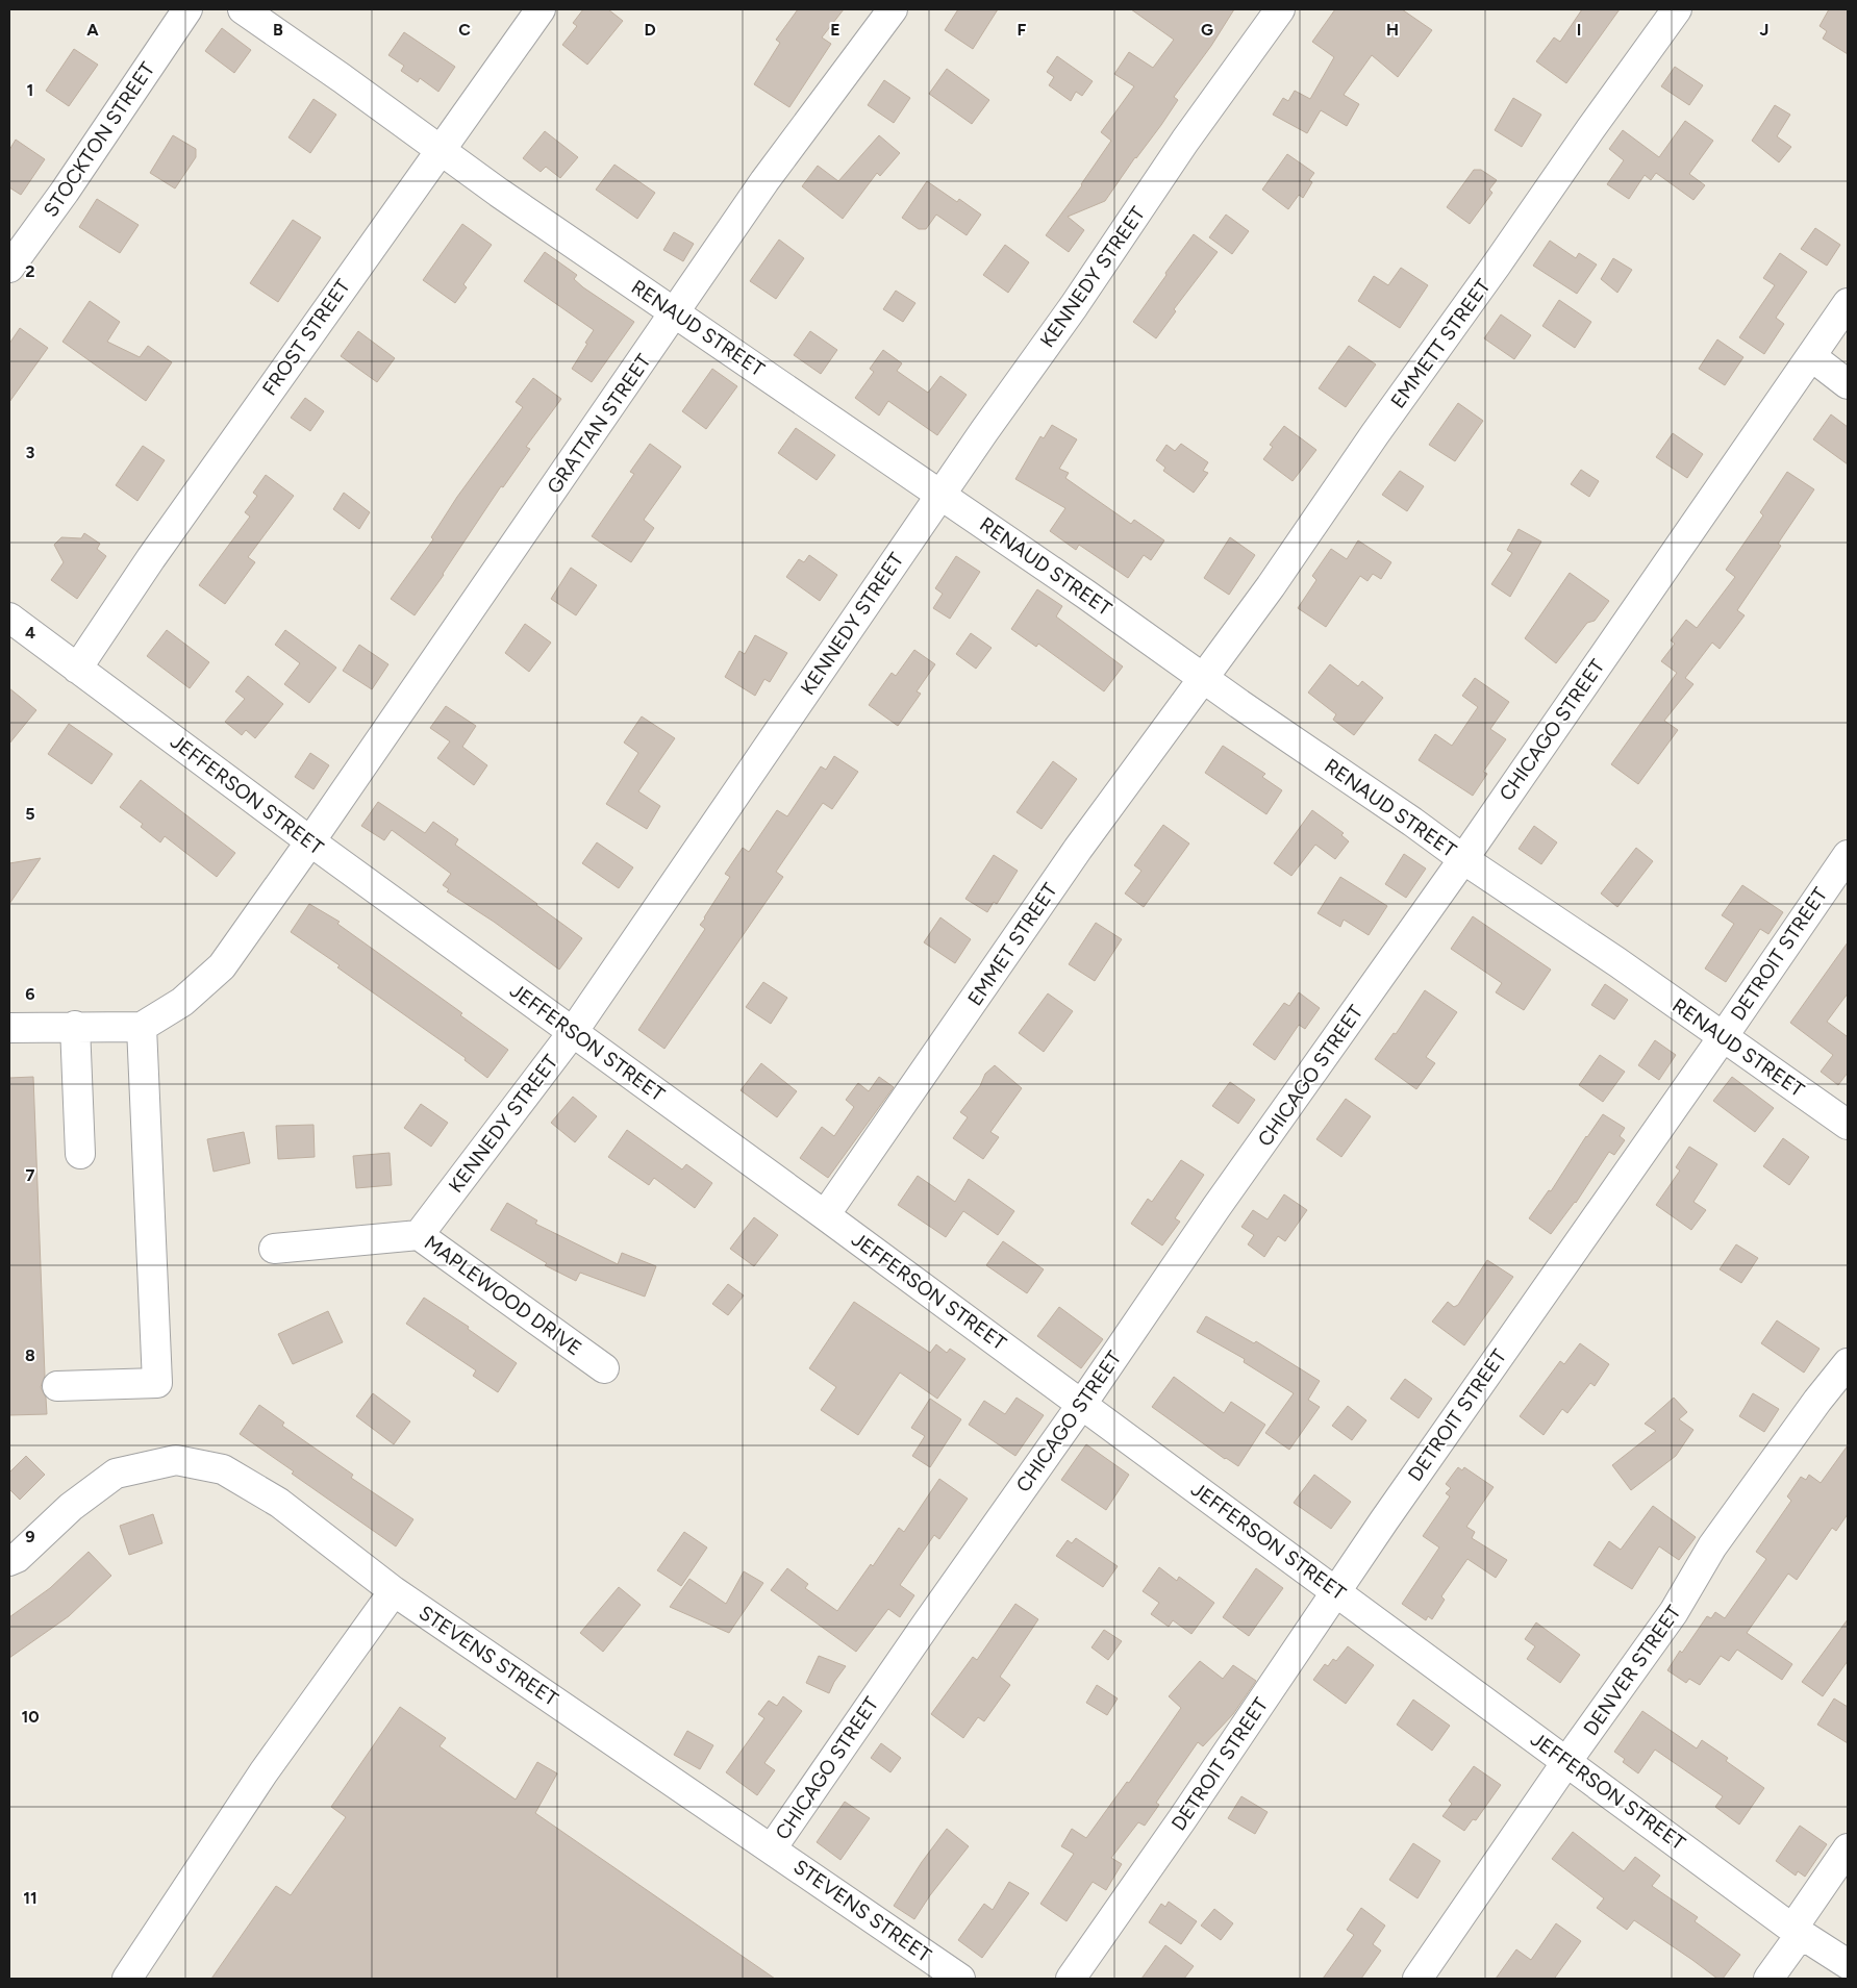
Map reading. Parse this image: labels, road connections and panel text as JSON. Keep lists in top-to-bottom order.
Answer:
{
  "streets": {
    "street": [
      "STOCKTON STREET",
      "KENNEDY STREET",
      "RENAUD STREET",
      "FROST STREET",
      "EMMETT STREET",
      "GRATTAN STREET",
      "CHICAGO STREET",
      "JEFFERSON STREET",
      "EMMET STREET",
      "DETROIT STREET",
      "MAPLEWOOD DRIVE",
      "STEVENS STREET",
      "DENVER STREET"
    ]
  },
  "crossings": [
    ["KENNEDY STREET", "RENAUD STREET"],
    ["KENNEDY STREET", "JEFFERSON STREET"],
    ["KENNEDY STREET", "MAPLEWOOD DRIVE"],
    ["RENAUD STREET", "FROST STREET"],
    ["RENAUD STREET", "EMMETT STREET"],
    ["RENAUD STREET", "GRATTAN STREET"],
    ["RENAUD STREET", "CHICAGO STREET"],
    ["RENAUD STREET", "EMMET STREET"],
    ["RENAUD STREET", "DETROIT STREET"],
    ["FROST STREET", "JEFFERSON STREET"],
    ["EMMETT STREET", "EMMET STREET"],
    ["GRATTAN STREET", "JEFFERSON STREET"],
    ["CHICAGO STREET", "JEFFERSON STREET"],
    ["CHICAGO STREET", "STEVENS STREET"],
    ["JEFFERSON STREET", "EMMET STREET"],
    ["JEFFERSON STREET", "DETROIT STREET"],
    ["JEFFERSON STREET", "DENVER STREET"]
  ],
  "grid": {
    "columns": [
      "A",
      "B",
      "C",
      "D",
      "E",
      "F",
      "G",
      "H",
      "I",
      "J"
    ],
    "rows": [
      "1",
      "2",
      "3",
      "4",
      "5",
      "6",
      "7",
      "8",
      "9",
      "10",
      "11"
    ]
  }
}
